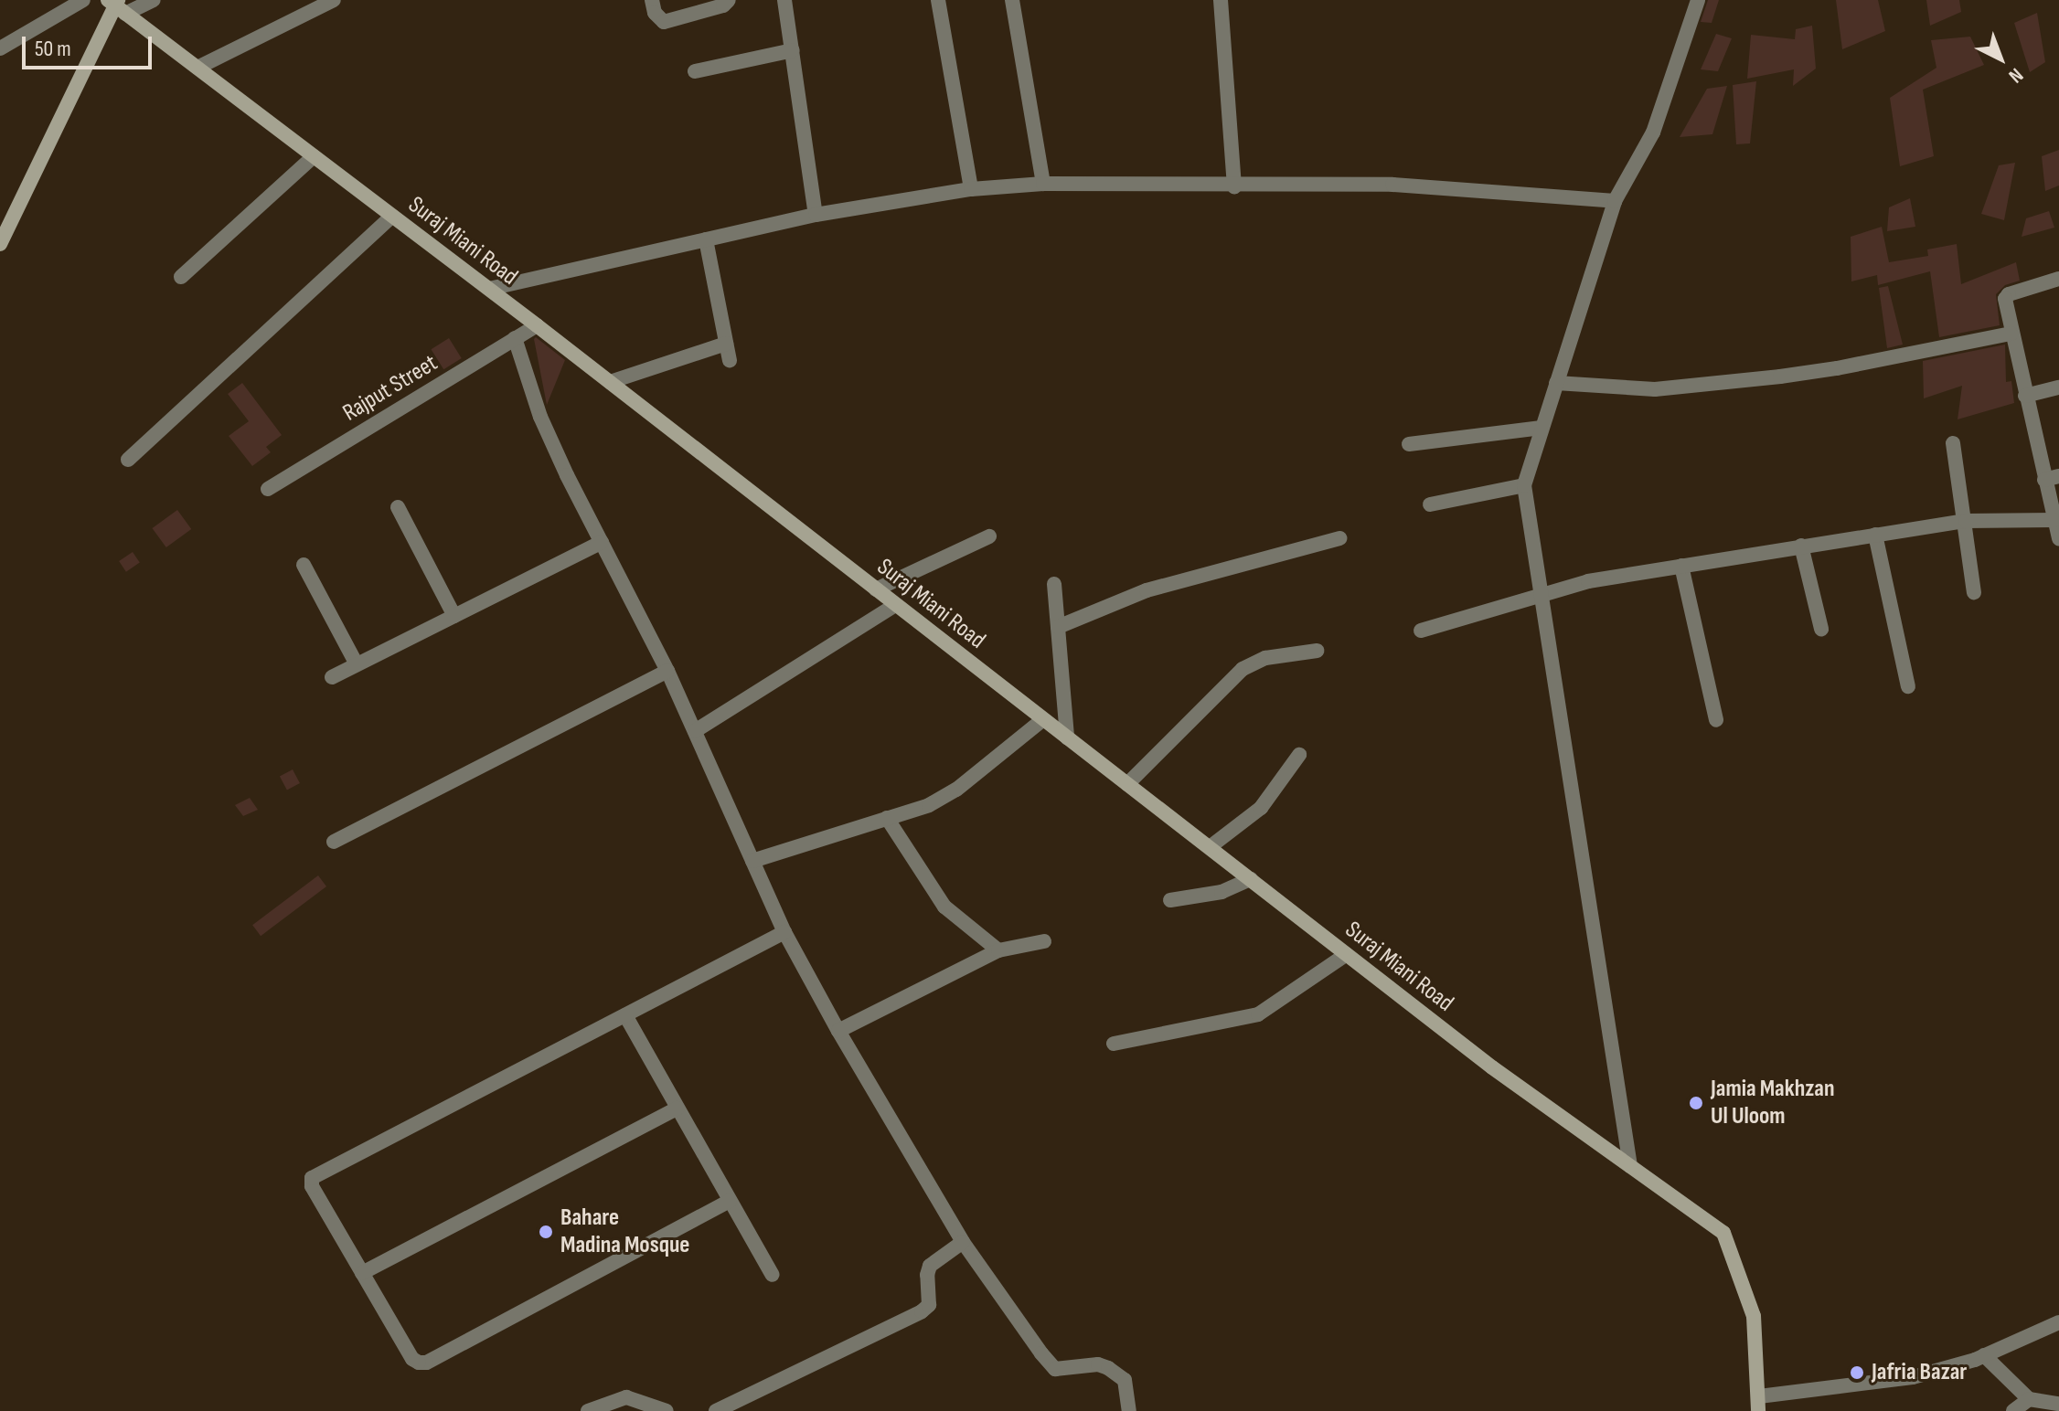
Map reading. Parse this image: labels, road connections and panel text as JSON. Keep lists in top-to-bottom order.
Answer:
{
  "streets": {
    "street": ["Suraj Miani Road", "Rajput Street"]
  },
  "crossings": [
    ["Suraj Miani Road", "Rajput Street"]
  ],
  "places": ["Jamia Makhzan Ul Uloom", "Bahare Madina Mosque", "Jafria Bazar"],
  "scale_bar": "50 m",
  "north": "bottom right"
}
